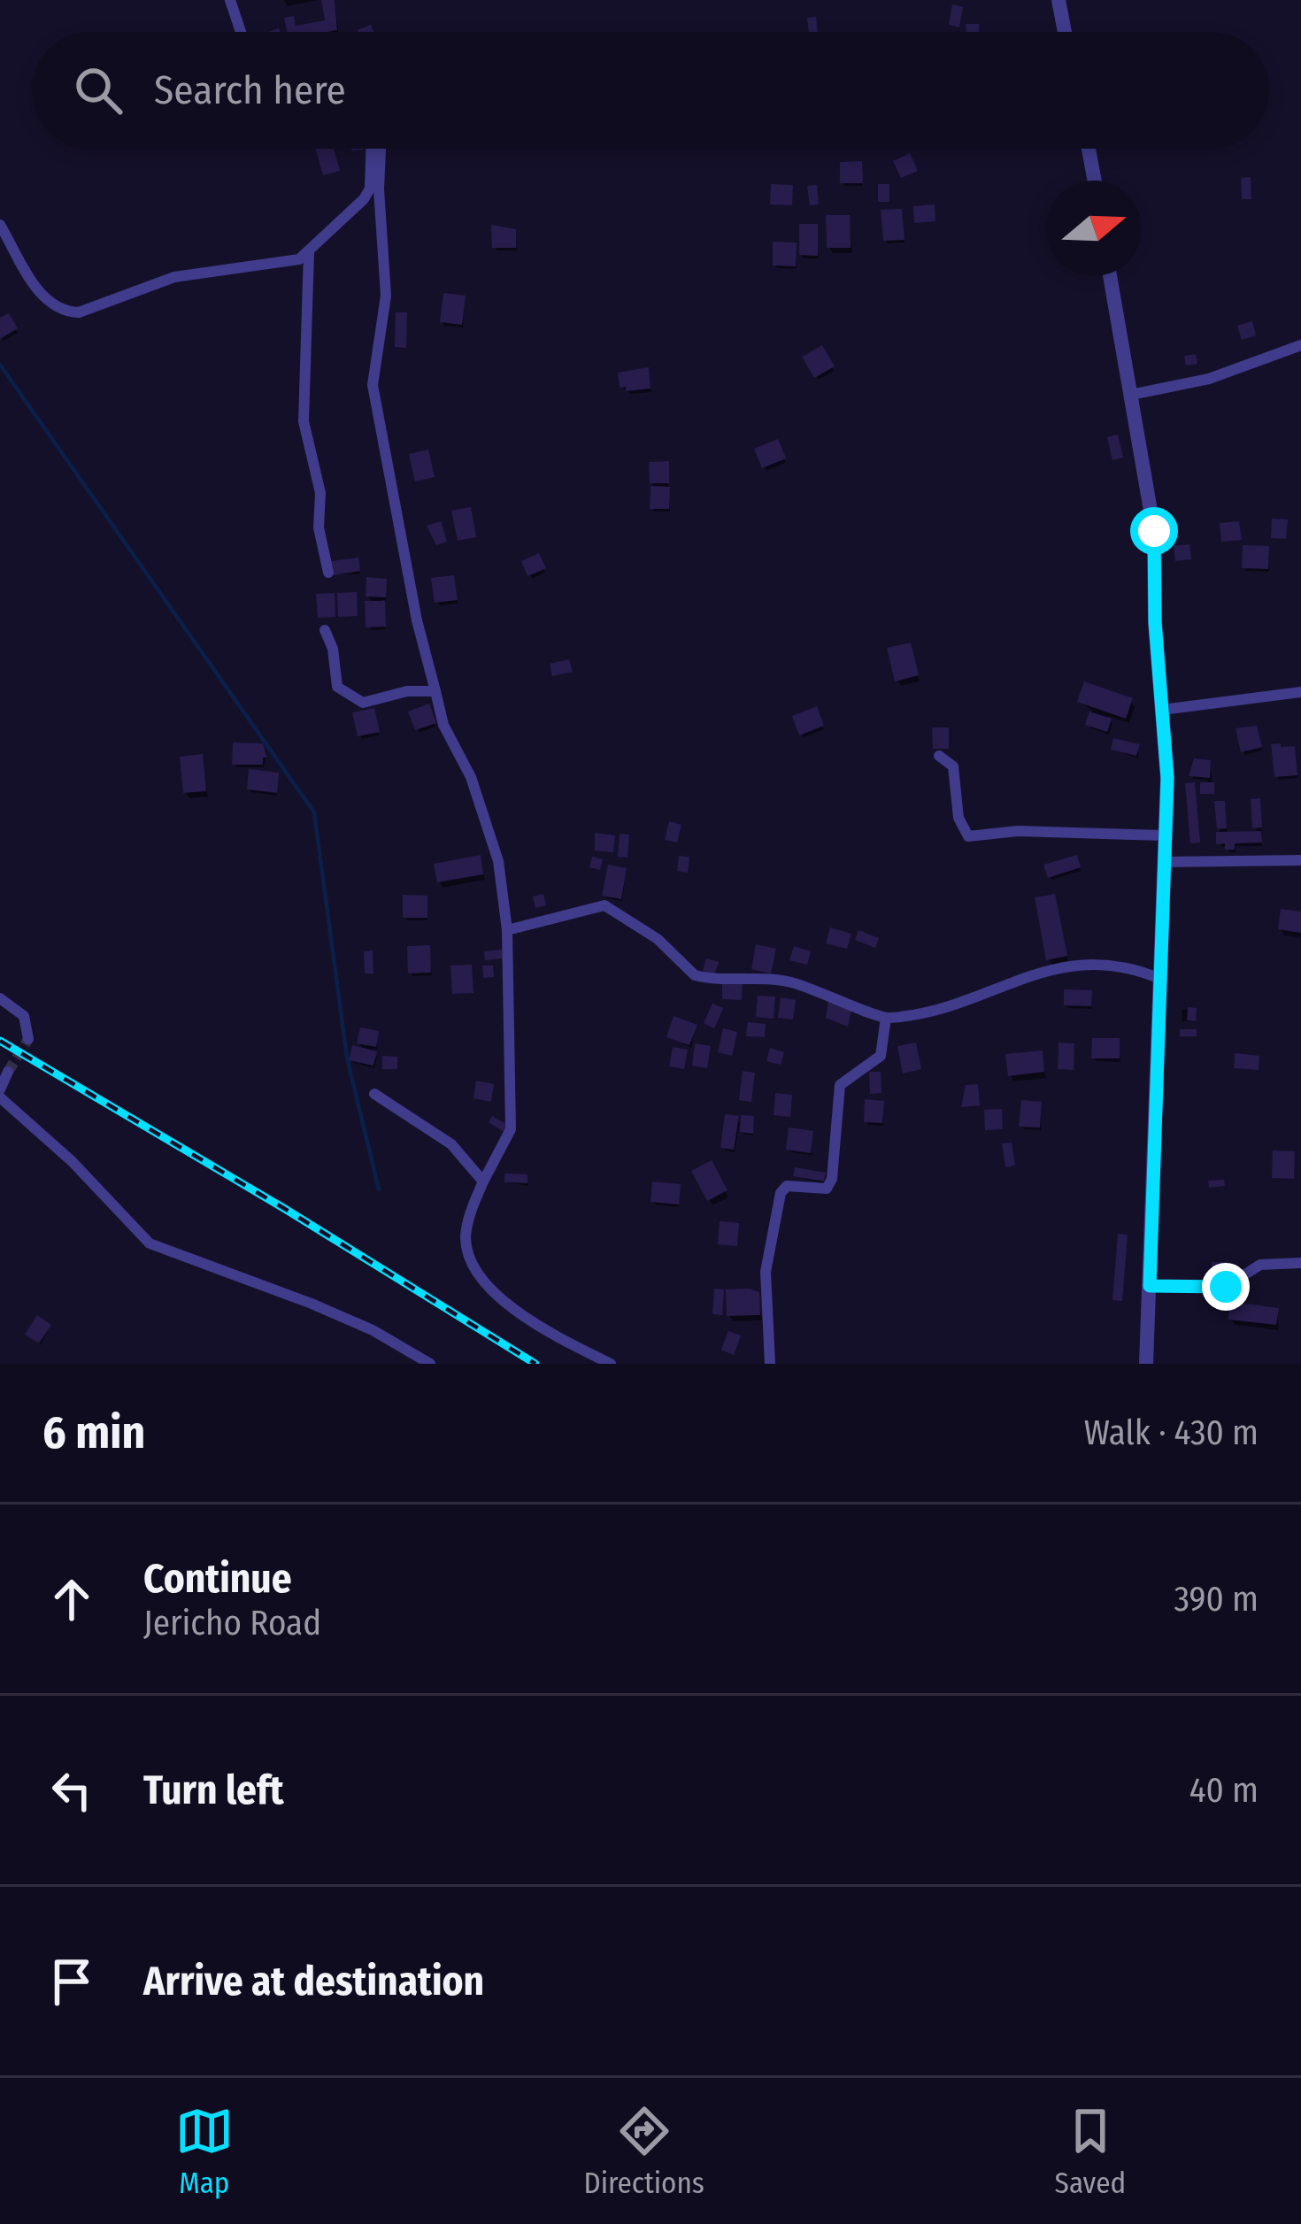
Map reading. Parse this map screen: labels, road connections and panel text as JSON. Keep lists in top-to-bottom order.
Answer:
{
  "north": "right",
  "page": {
    "search": "Search here",
    "heading": ["6 min", "Walk · 430 m"],
    "list": [
      ["Continue", "Jericho Road", "390 m"],
      ["Turn left", "40 m"],
      "Arrive at destination"
    ],
    "nav": ["Map", "Directions", "Saved"]
  }
}
